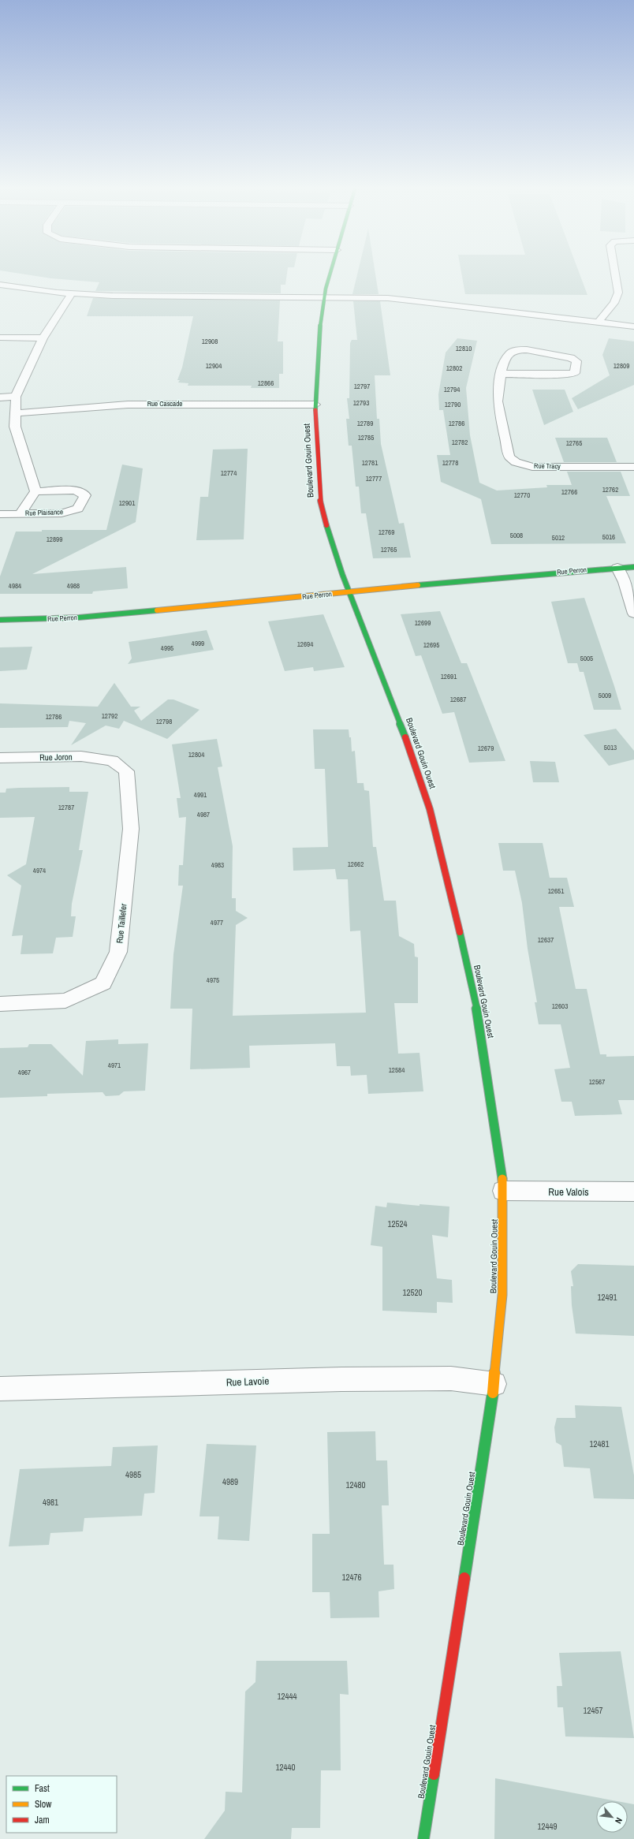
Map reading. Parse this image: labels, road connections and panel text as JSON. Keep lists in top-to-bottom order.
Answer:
{
  "streets": {
    "street": [
      "Rue Cascade",
      "Boulevard Gouin Ouest",
      "Rue Tracy",
      "Rue Plaisance",
      "Rue Perron",
      "Rue Joron",
      "Rue Taillefer",
      "Rue Valois",
      "Rue Lavoie"
    ]
  },
  "crossings": [
    ["Rue Cascade", "Boulevard Gouin Ouest"],
    ["Boulevard Gouin Ouest", "Rue Perron"],
    ["Boulevard Gouin Ouest", "Rue Valois"],
    ["Boulevard Gouin Ouest", "Rue Lavoie"],
    ["Rue Joron", "Rue Taillefer"]
  ],
  "house_numbers": [
    "12908",
    "12810",
    "12904",
    "12809",
    "12802",
    "12866",
    "12797",
    "12794",
    "12793",
    "12790",
    "12789",
    "12786",
    "12785",
    "12782",
    "12765",
    "12781",
    "12778",
    "12774",
    "12777",
    "12762",
    "12766",
    "12770",
    "12901",
    "12769",
    "5008",
    "5016",
    "5012",
    "12899",
    "12765",
    "4984",
    "4988",
    "12699",
    "4999",
    "12694",
    "12695",
    "4995",
    "5005",
    "12691",
    "5009",
    "12687",
    "12792",
    "12786",
    "12798",
    "5013",
    "12679",
    "12804",
    "4991",
    "12787",
    "4987",
    "12662",
    "4983",
    "4974",
    "12651",
    "4977",
    "12637",
    "4975",
    "12603",
    "4971",
    "12584",
    "4967",
    "12567",
    "12524",
    "12520",
    "12491",
    "12481",
    "4985",
    "4989",
    "12480",
    "4981",
    "12476",
    "12444",
    "12457",
    "12440",
    "12449"
  ],
  "legend": ["Fast", "Slow", "Jam"],
  "north": "bottom right"
}
